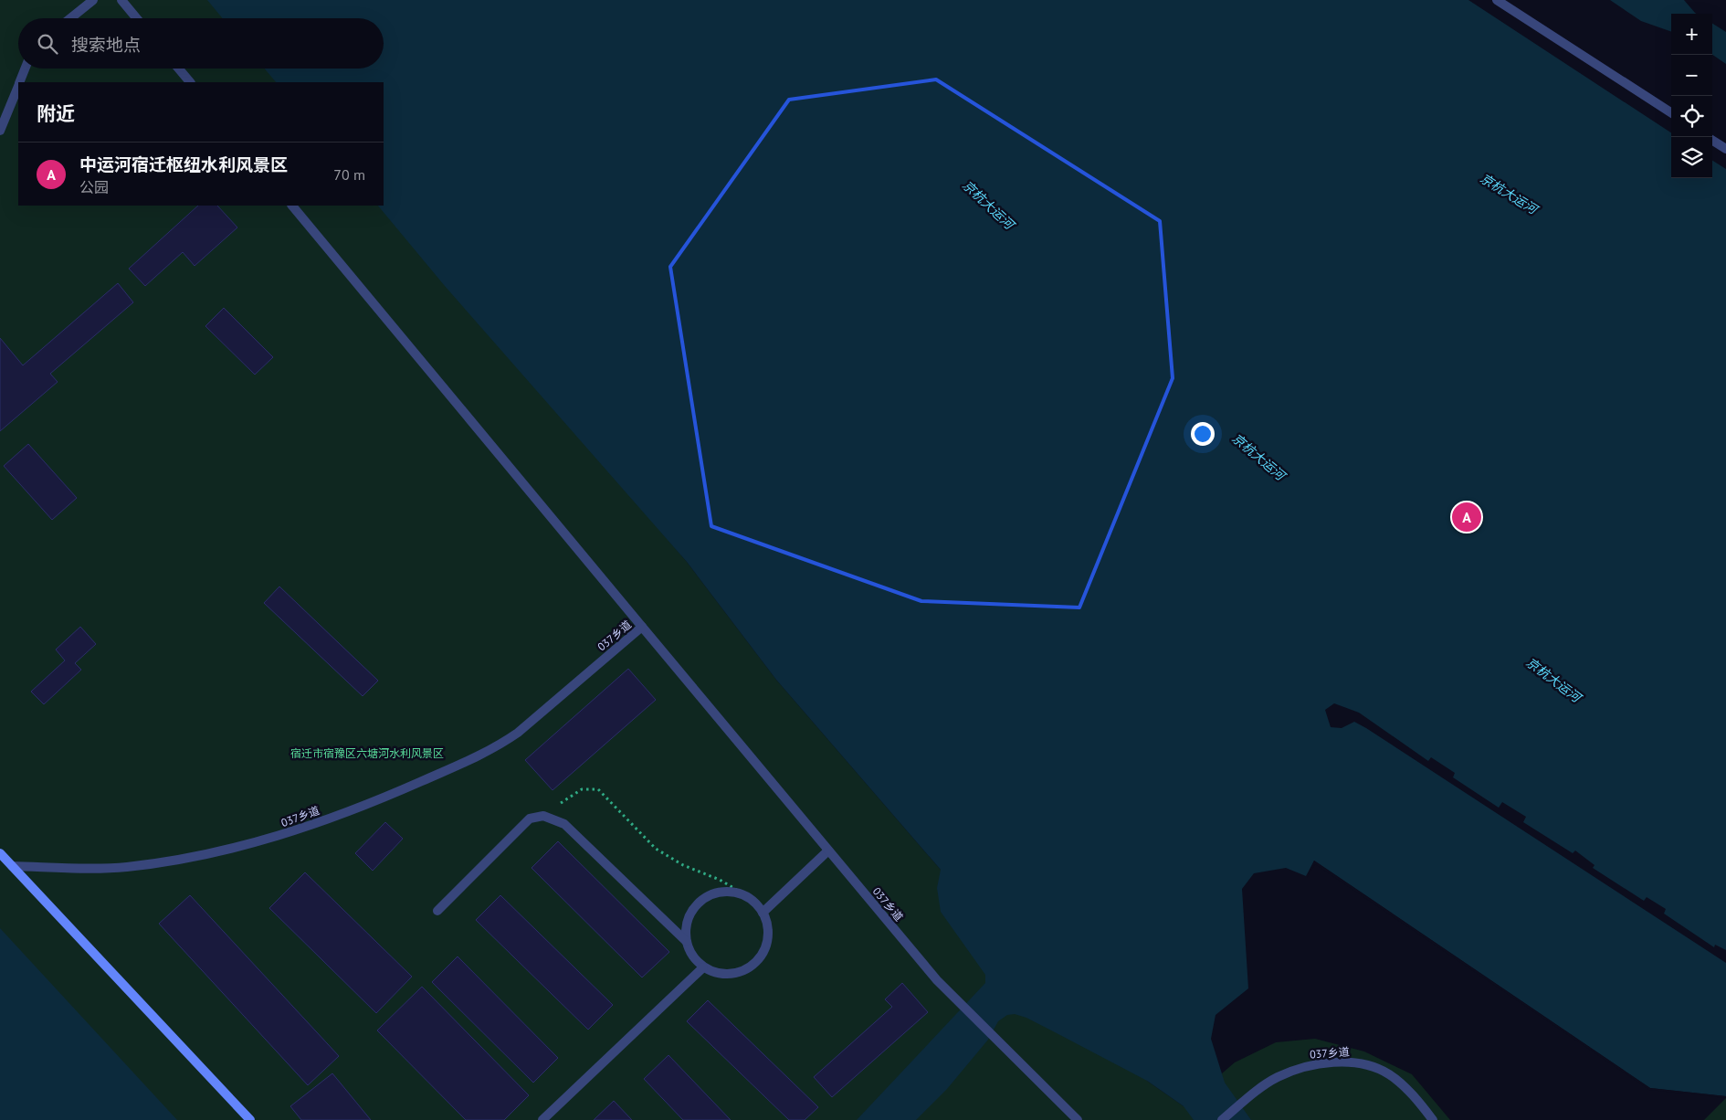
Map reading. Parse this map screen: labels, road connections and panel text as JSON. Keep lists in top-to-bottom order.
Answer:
{
  "streets": {
    "street": ["037乡道"]
  },
  "water": ["京杭大运河"],
  "parks": ["宿迁市宿豫区六塘河水利风景区"],
  "page": {
    "map_buttons": ["+", "−"],
    "search": "搜索地点",
    "heading": "附近",
    "list": [
      {
        "mark": "A",
        "name": "中运河宿迁枢纽水利风景区",
        "note": "公园",
        "value": "70 m"
      }
    ],
    "pins": "A"
  }
}
